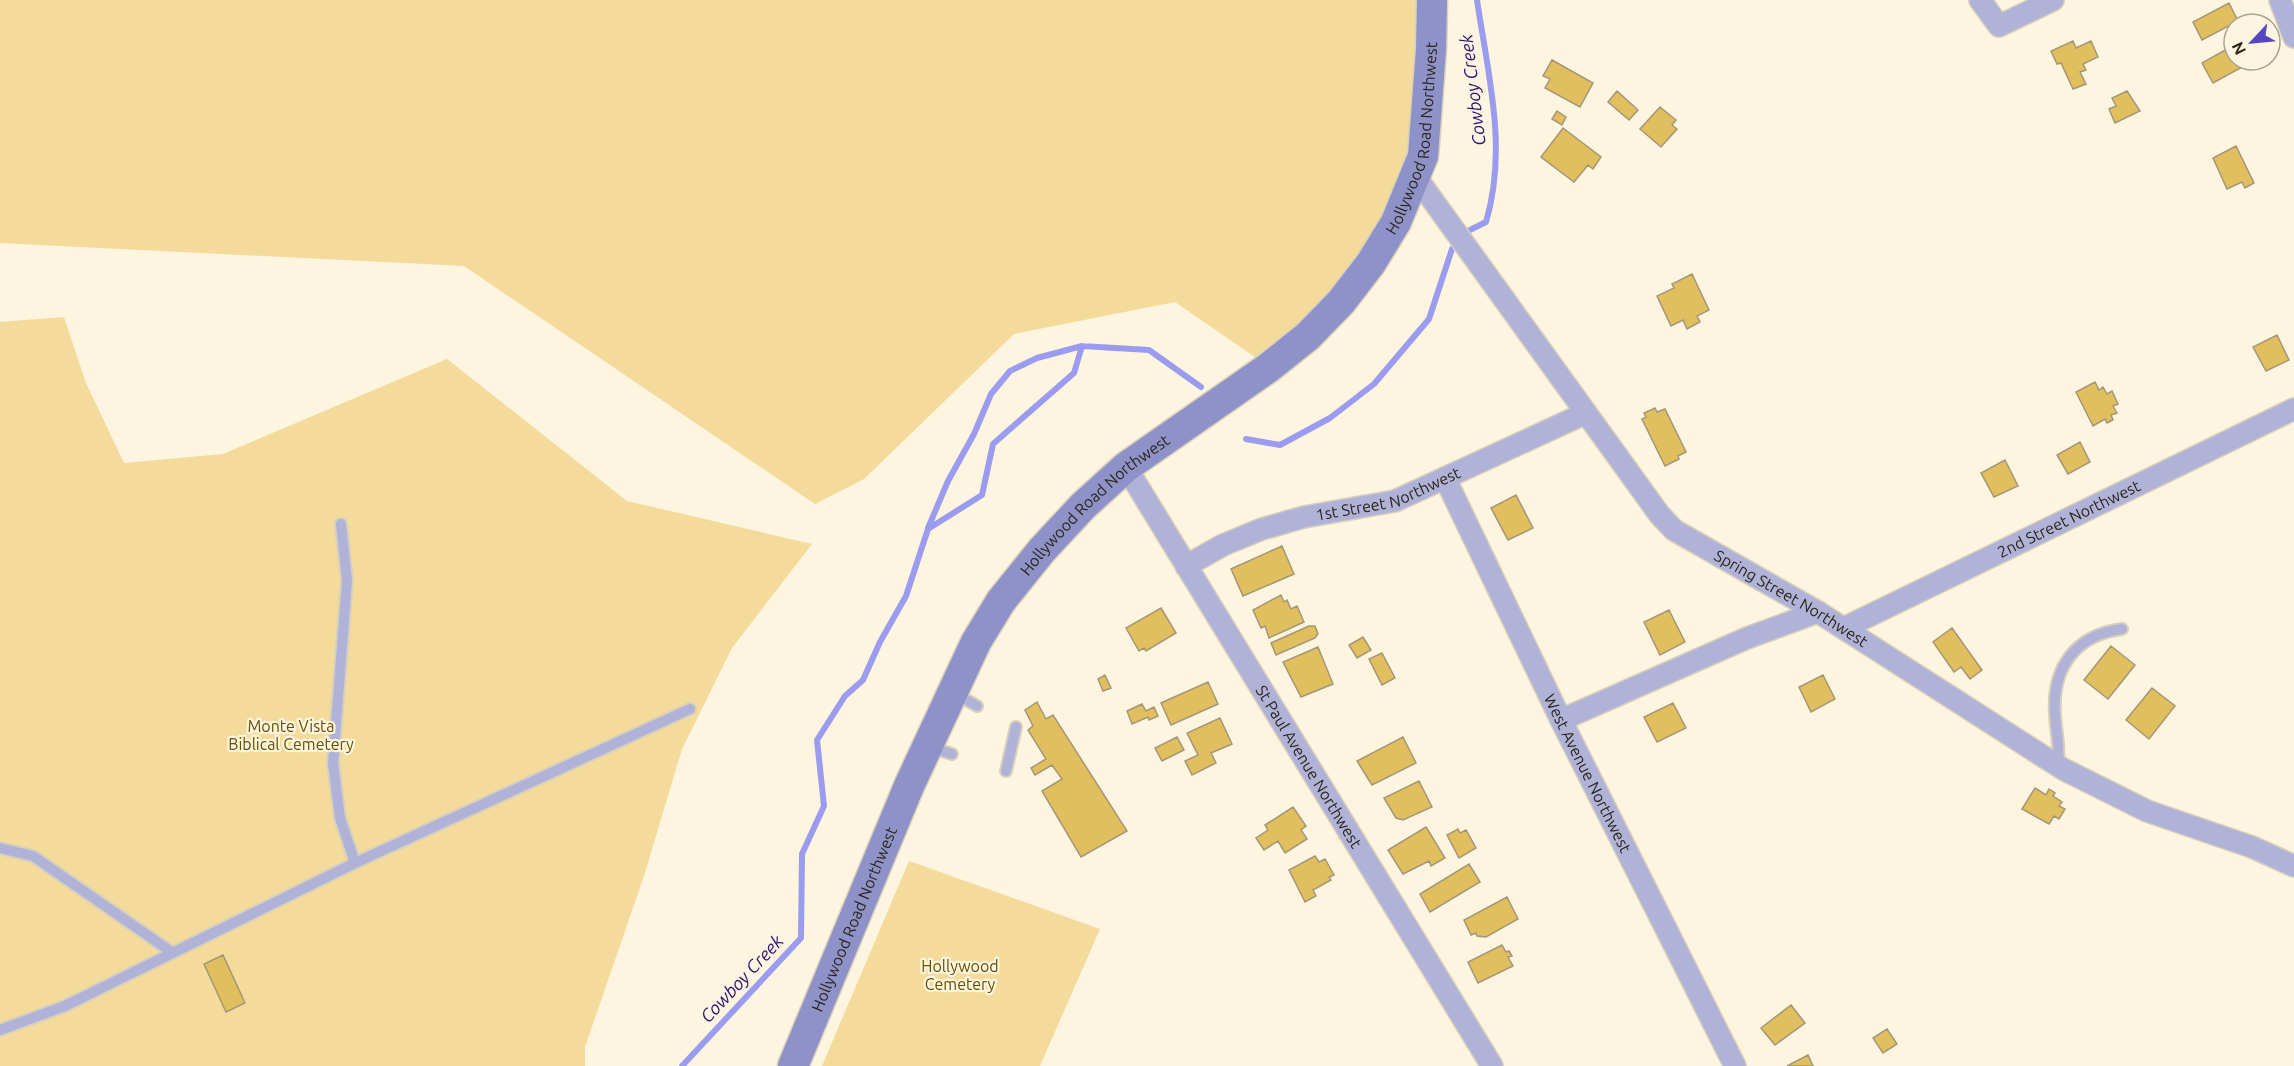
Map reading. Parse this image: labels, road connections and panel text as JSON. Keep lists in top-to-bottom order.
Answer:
{
  "streets": {
    "street": [
      "Hollywood Road Northwest",
      "1st Street Northwest",
      "2nd Street Northwest",
      "Spring Street Northwest",
      "St Paul Avenue Northwest",
      "West Avenue Northwest"
    ]
  },
  "crossings": [
    ["Hollywood Road Northwest", "Spring Street Northwest"],
    ["Hollywood Road Northwest", "St Paul Avenue Northwest"],
    ["1st Street Northwest", "Spring Street Northwest"],
    ["1st Street Northwest", "St Paul Avenue Northwest"],
    ["1st Street Northwest", "West Avenue Northwest"],
    ["2nd Street Northwest", "Spring Street Northwest"]
  ],
  "water": ["Cowboy Creek"],
  "parks": ["Monte Vista Biblical Cemetery", "Hollywood Cemetery"],
  "north": "bottom left"
}
